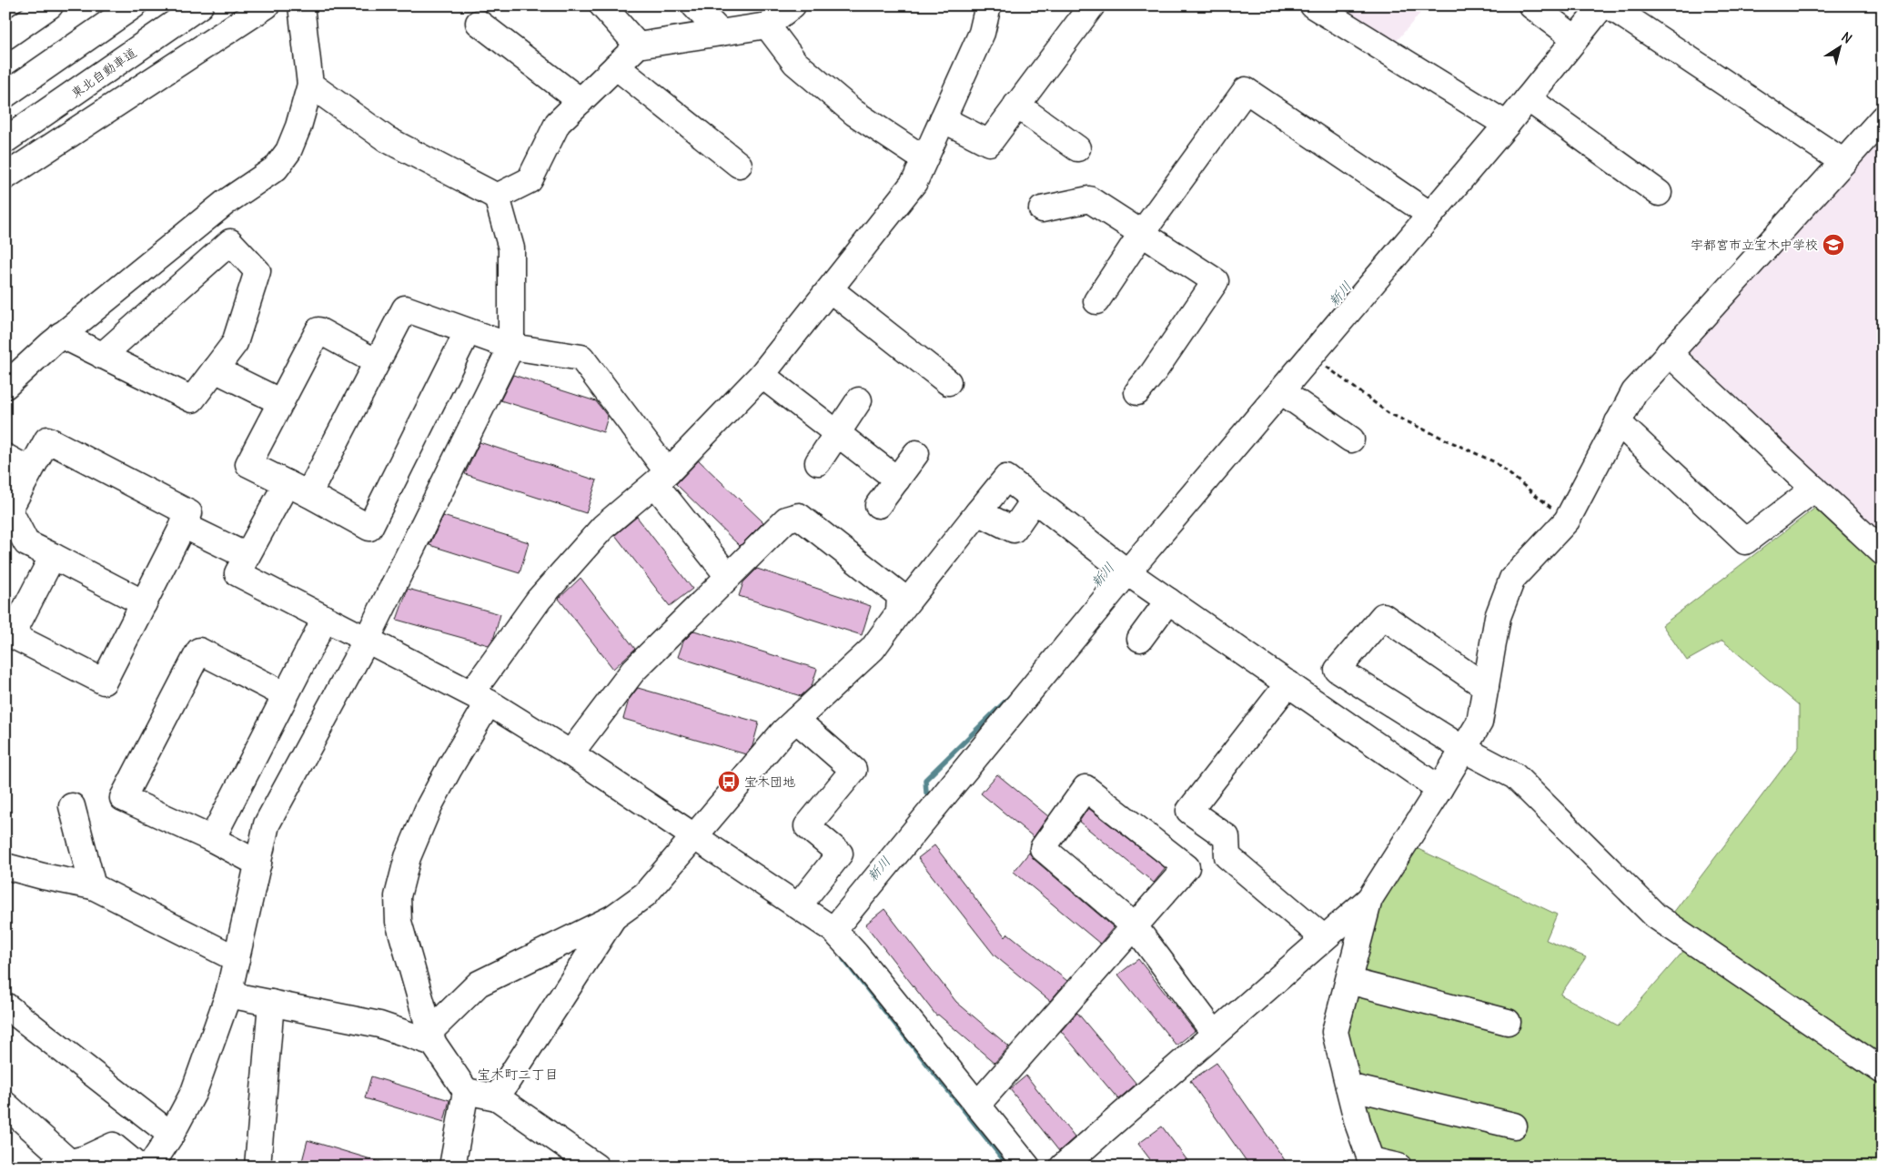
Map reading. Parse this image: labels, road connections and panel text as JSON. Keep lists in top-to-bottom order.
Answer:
{
  "streets": {
    "main road": ["東北自動車道"]
  },
  "districts": ["宝木町二丁目"],
  "water": ["新川"],
  "places": {
    "school or university": ["宇都宮市立宝木中学校"],
    "bus stop": ["宝木団地"]
  },
  "north": "top right"
}
